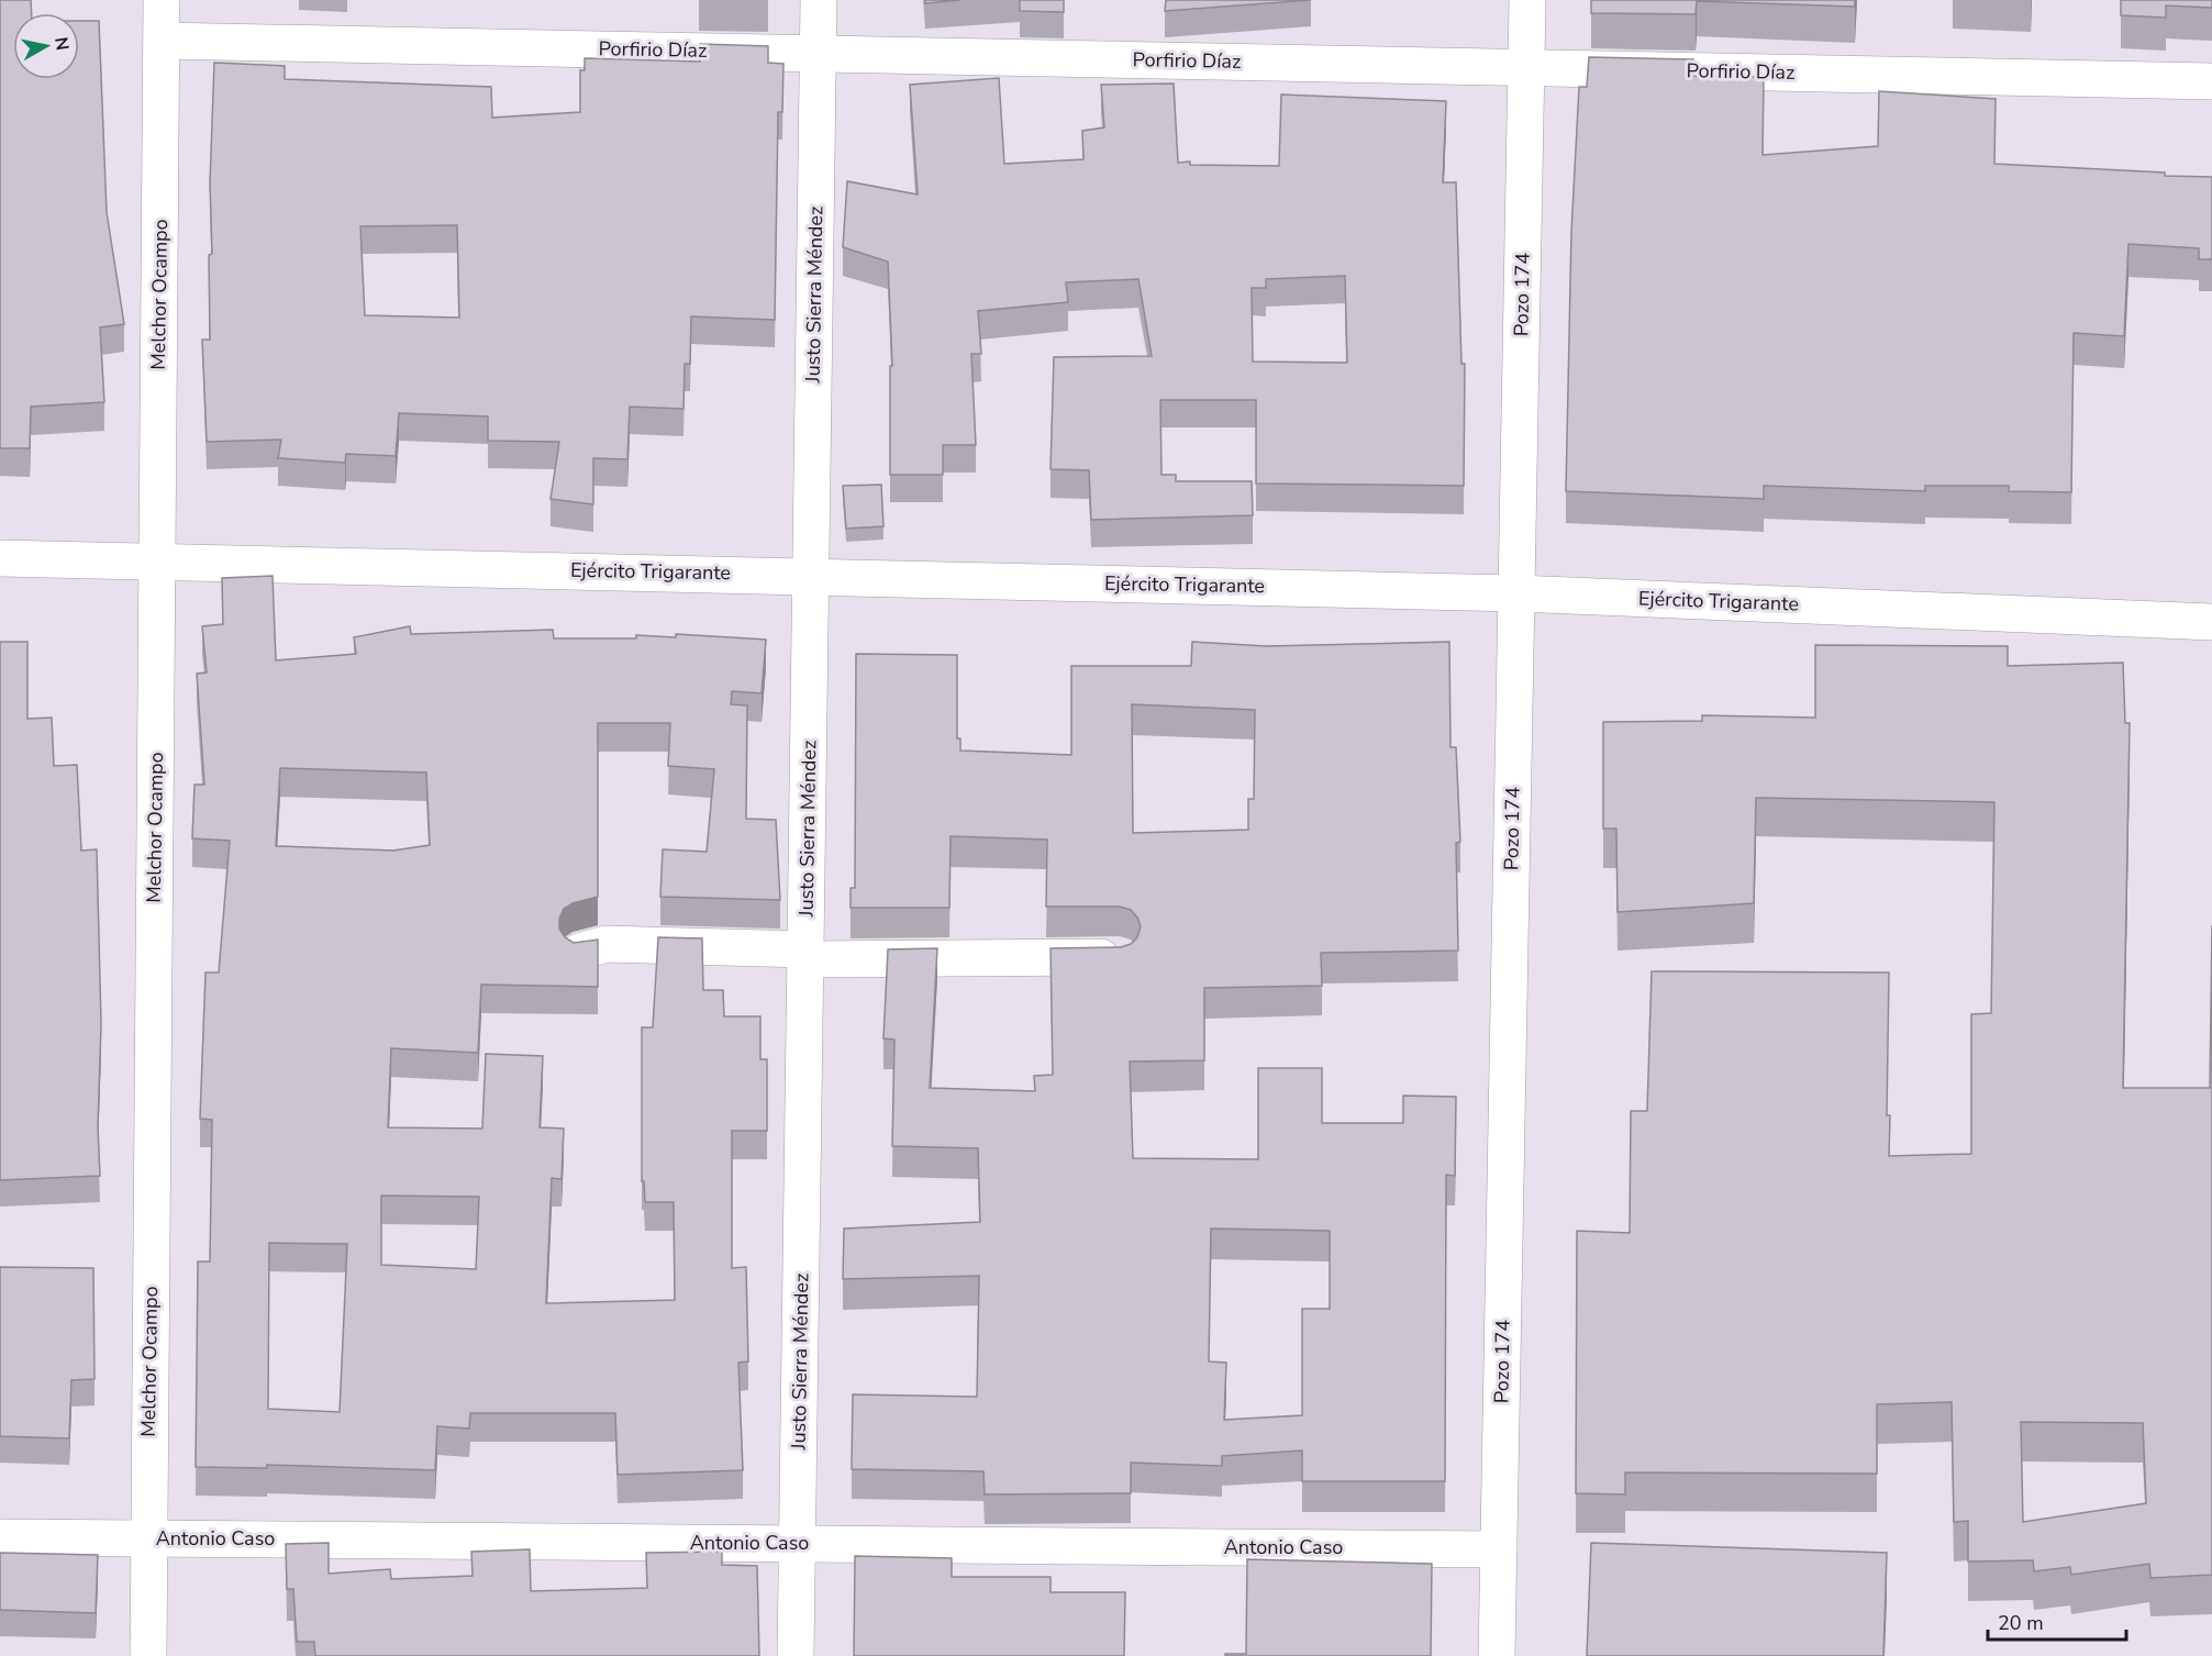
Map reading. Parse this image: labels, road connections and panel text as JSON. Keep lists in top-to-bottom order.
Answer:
{
  "streets": {
    "street": [
      "Porfirio Díaz",
      "Melchor Ocampo",
      "Justo Sierra Méndez",
      "Pozo 174",
      "Ejército Trigarante",
      "Antonio Caso"
    ]
  },
  "crossings": [
    ["Porfirio Díaz", "Melchor Ocampo"],
    ["Porfirio Díaz", "Justo Sierra Méndez"],
    ["Porfirio Díaz", "Pozo 174"],
    ["Melchor Ocampo", "Ejército Trigarante"],
    ["Melchor Ocampo", "Antonio Caso"],
    ["Justo Sierra Méndez", "Ejército Trigarante"],
    ["Justo Sierra Méndez", "Antonio Caso"],
    ["Pozo 174", "Ejército Trigarante"],
    ["Pozo 174", "Antonio Caso"]
  ],
  "scale_bar": "20 m",
  "north": "right"
}
